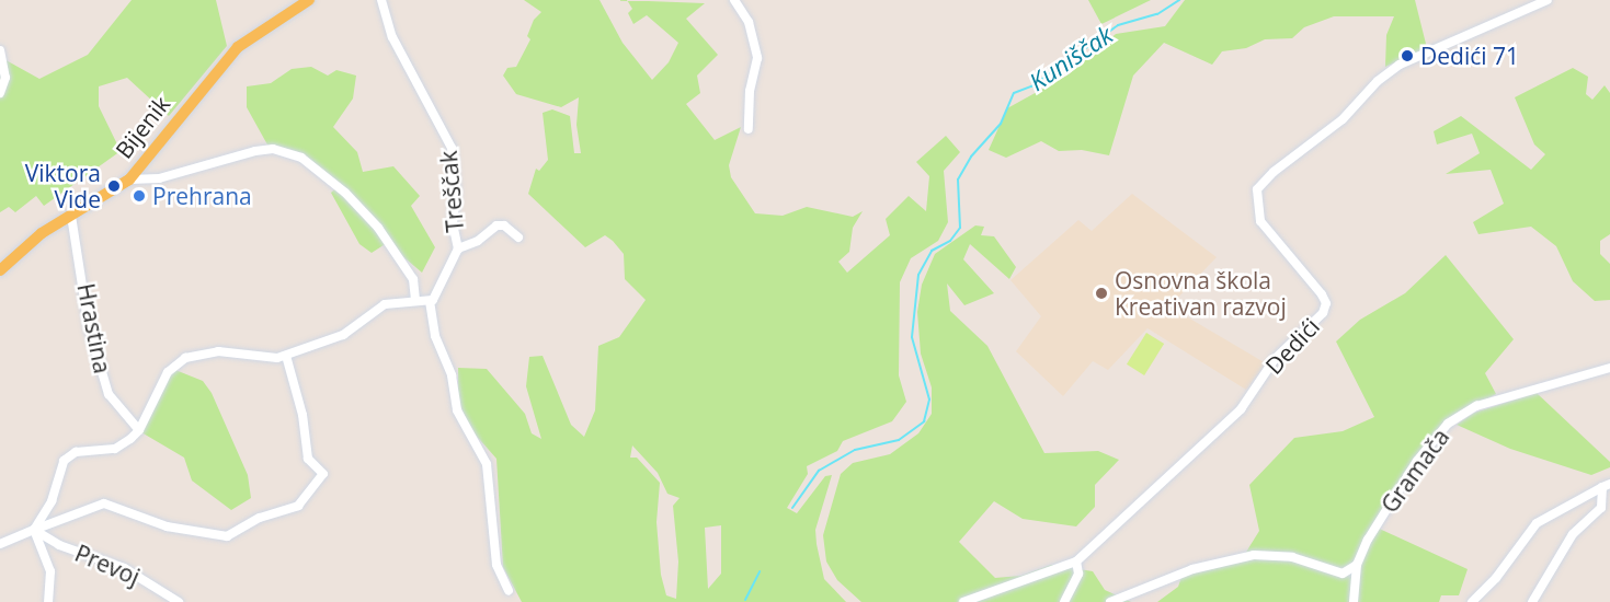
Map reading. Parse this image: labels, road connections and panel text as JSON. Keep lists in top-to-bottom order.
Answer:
{
  "streets": {
    "main road": ["Bijenik"],
    "street": [
      "Treščak",
      "Hrastina",
      "Dedići",
      "Gramača",
      "Prevoj"
    ]
  },
  "crossings": [
    ["Bijenik", "Hrastina"]
  ],
  "water": ["Kuniščak"],
  "places": [
    "Dedići 71",
    "Viktora Vide",
    "Prehrana",
    "Osnovna škola Kreativan razvoj"
  ]
}
